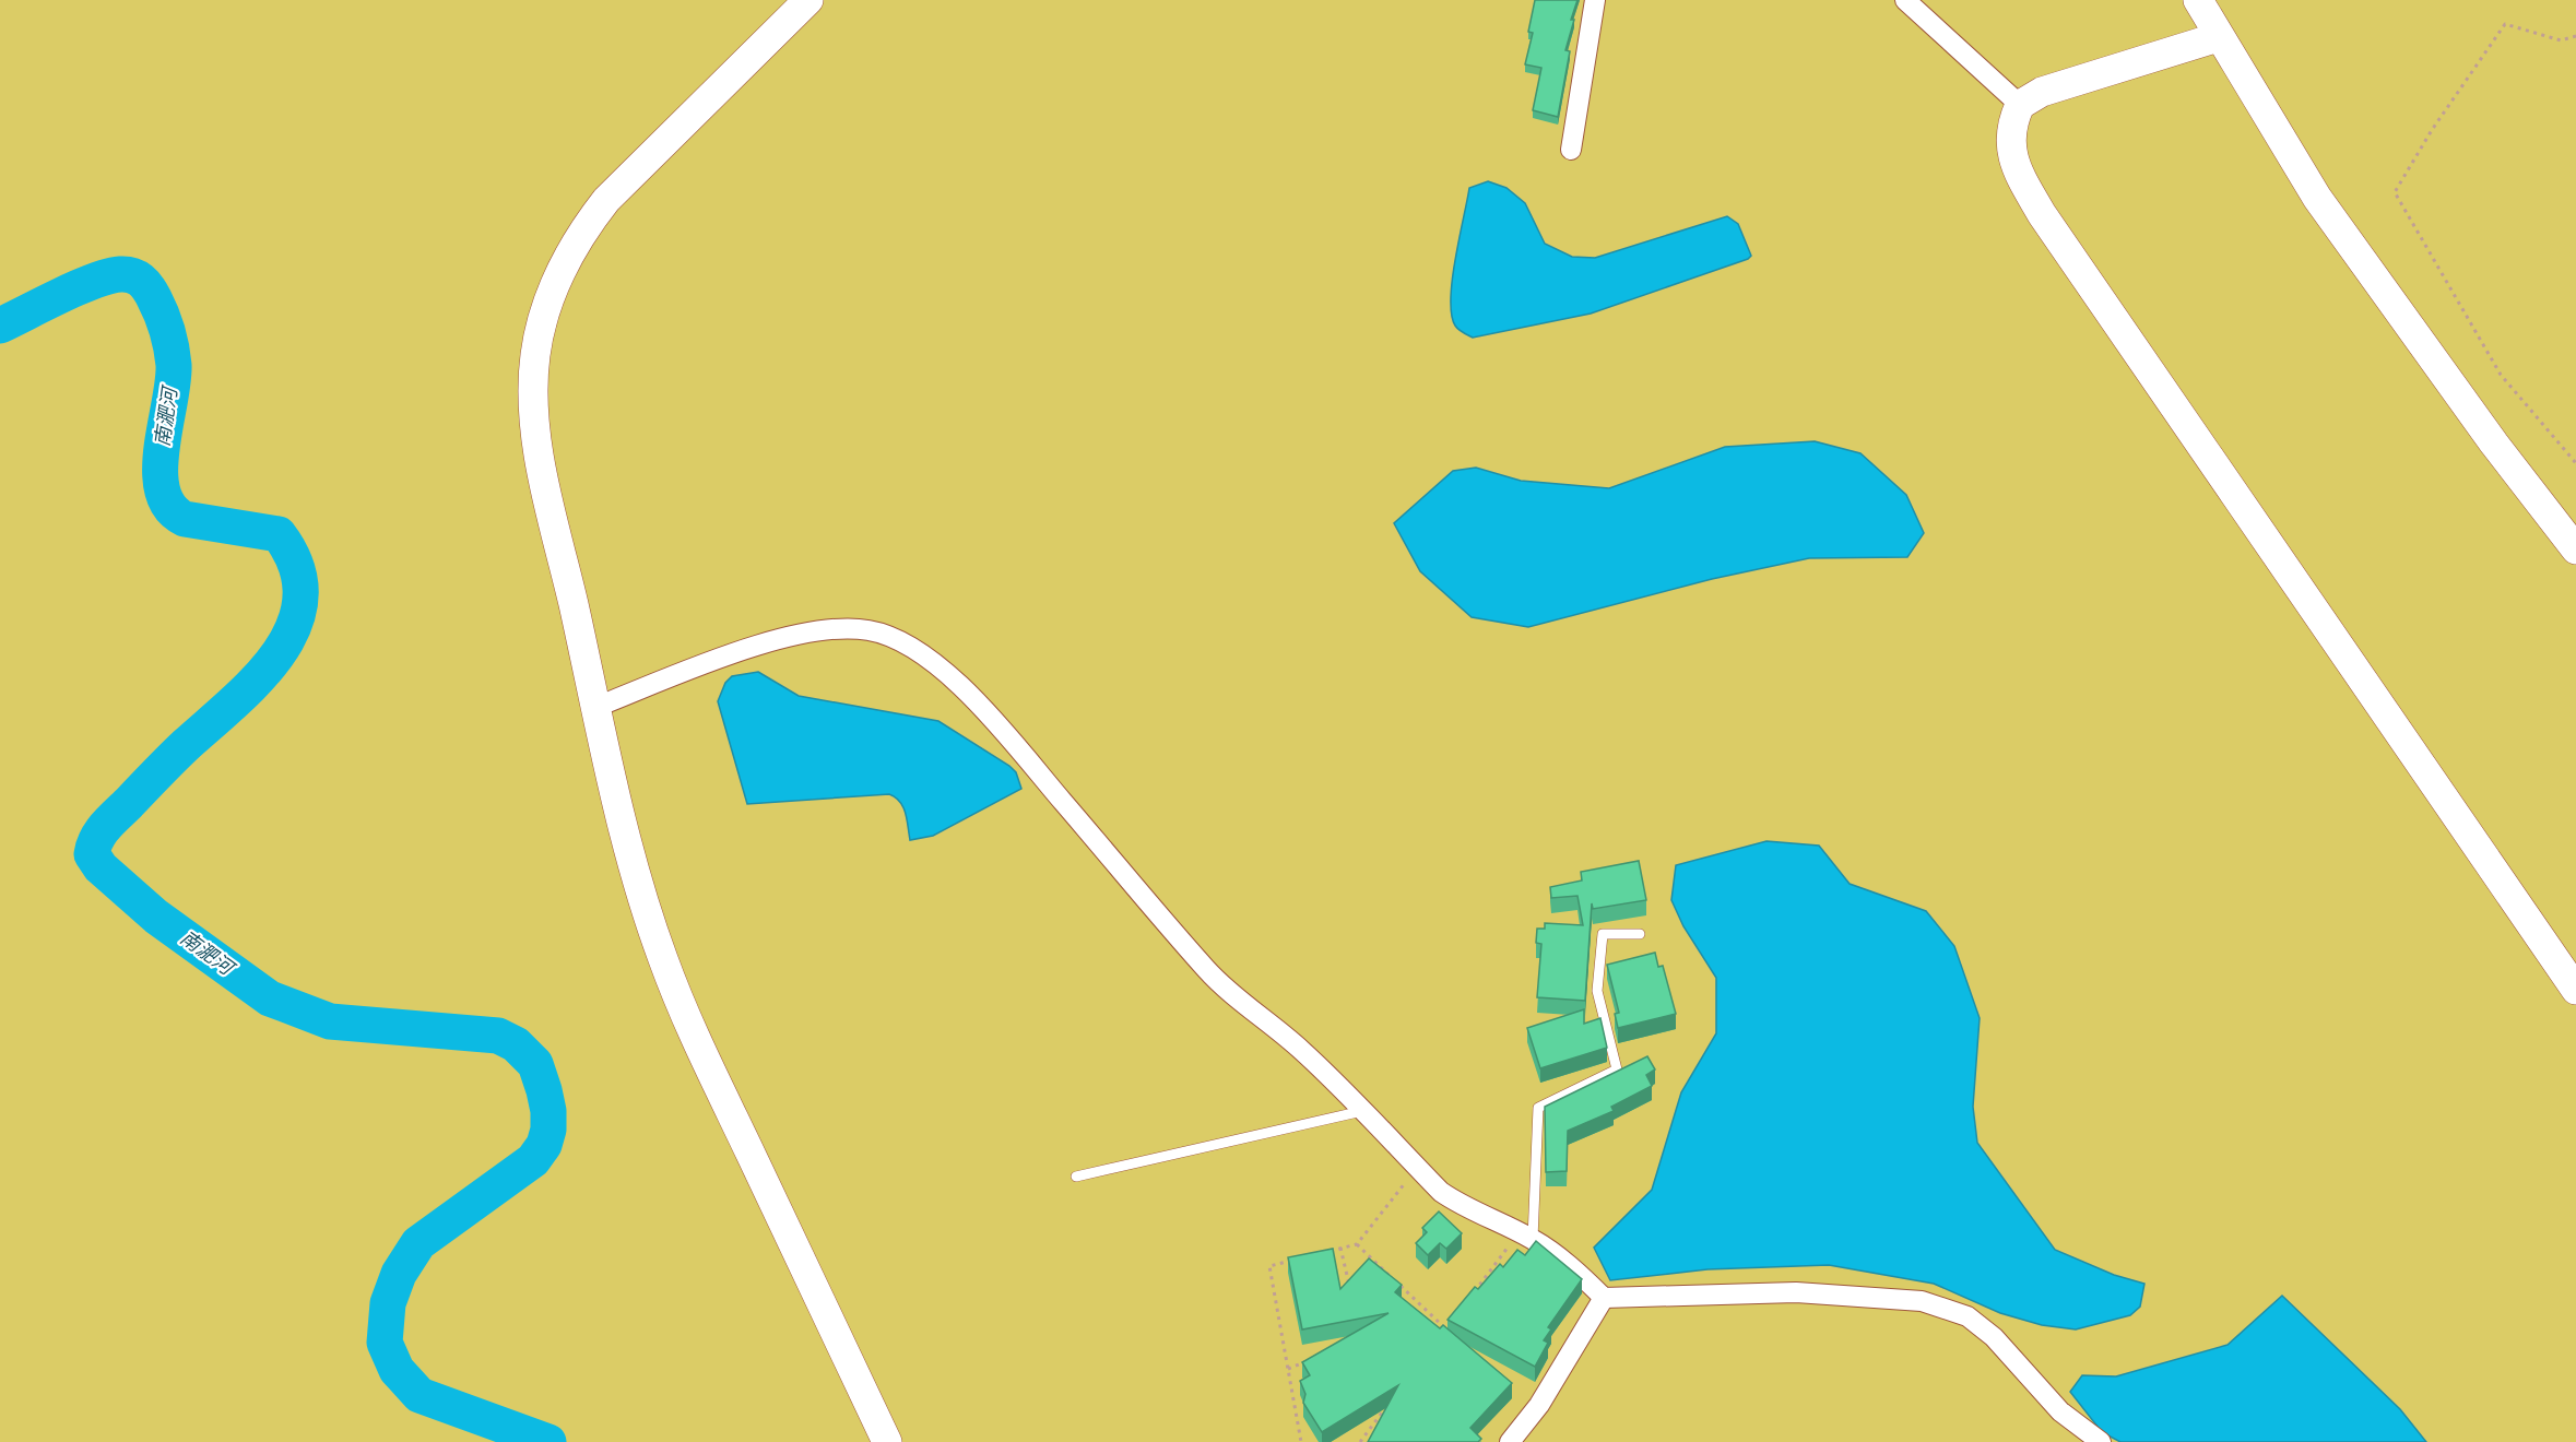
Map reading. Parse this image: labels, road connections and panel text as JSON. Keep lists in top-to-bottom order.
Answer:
{
  "water": ["南淝河"]
}
